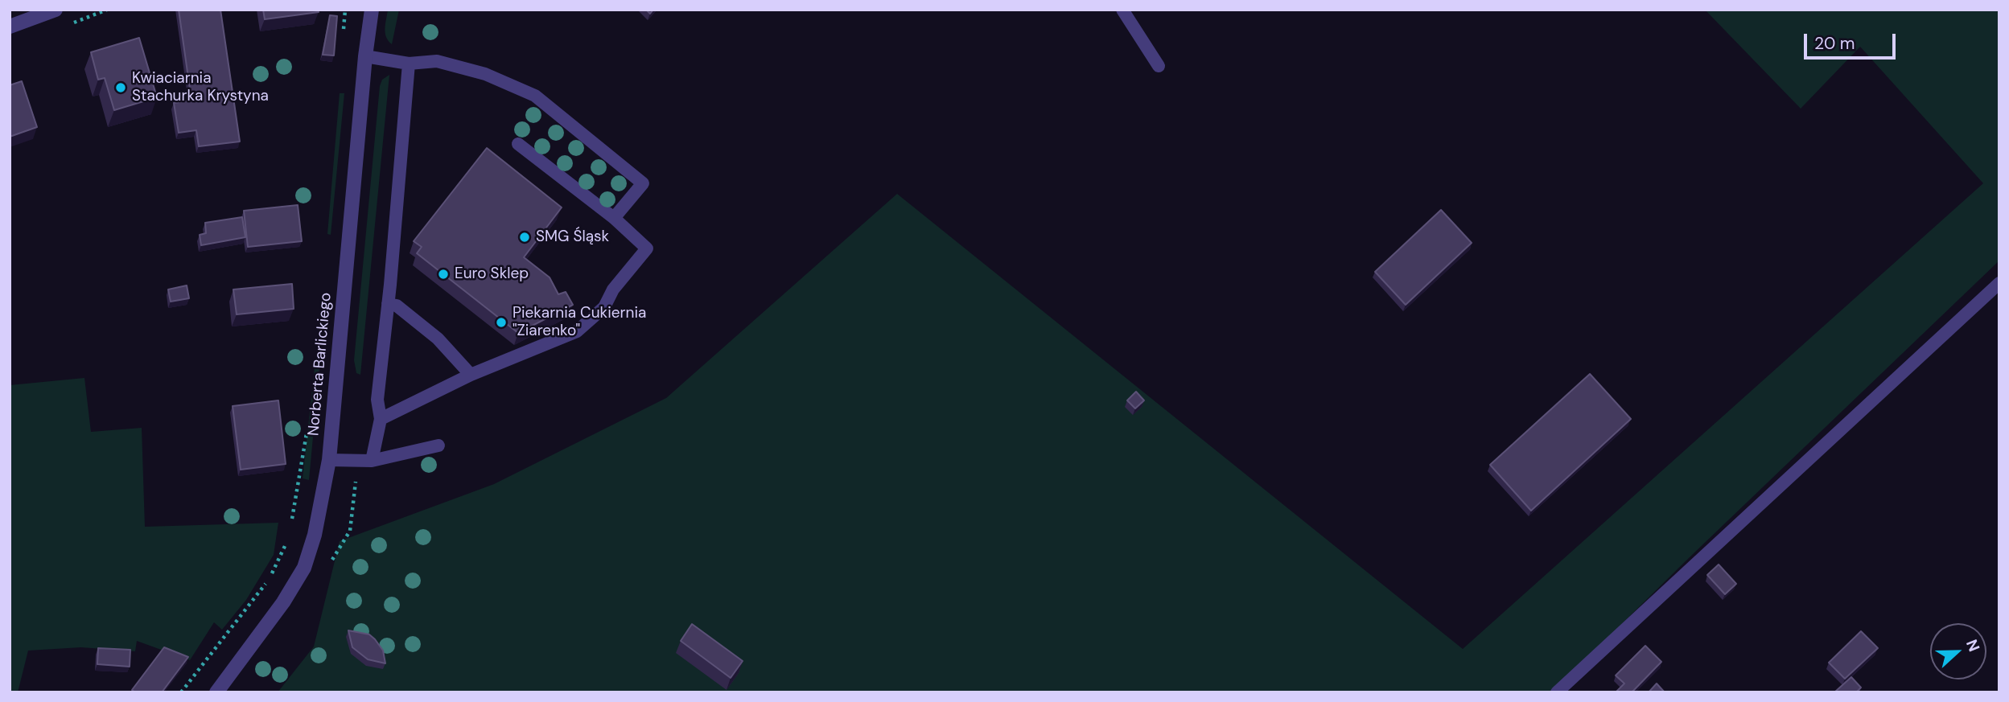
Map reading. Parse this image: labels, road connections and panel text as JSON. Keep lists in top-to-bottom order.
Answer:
{
  "streets": {
    "street": ["Norberta Barlickiego"]
  },
  "places": [
    "Kwiaciarnia Stachurka Krystyna",
    "SMG Śląsk",
    "Euro Sklep",
    "Piekarnia Cukiernia \"Ziarenko\""
  ],
  "scale_bar": "20 m",
  "north": "right"
}
